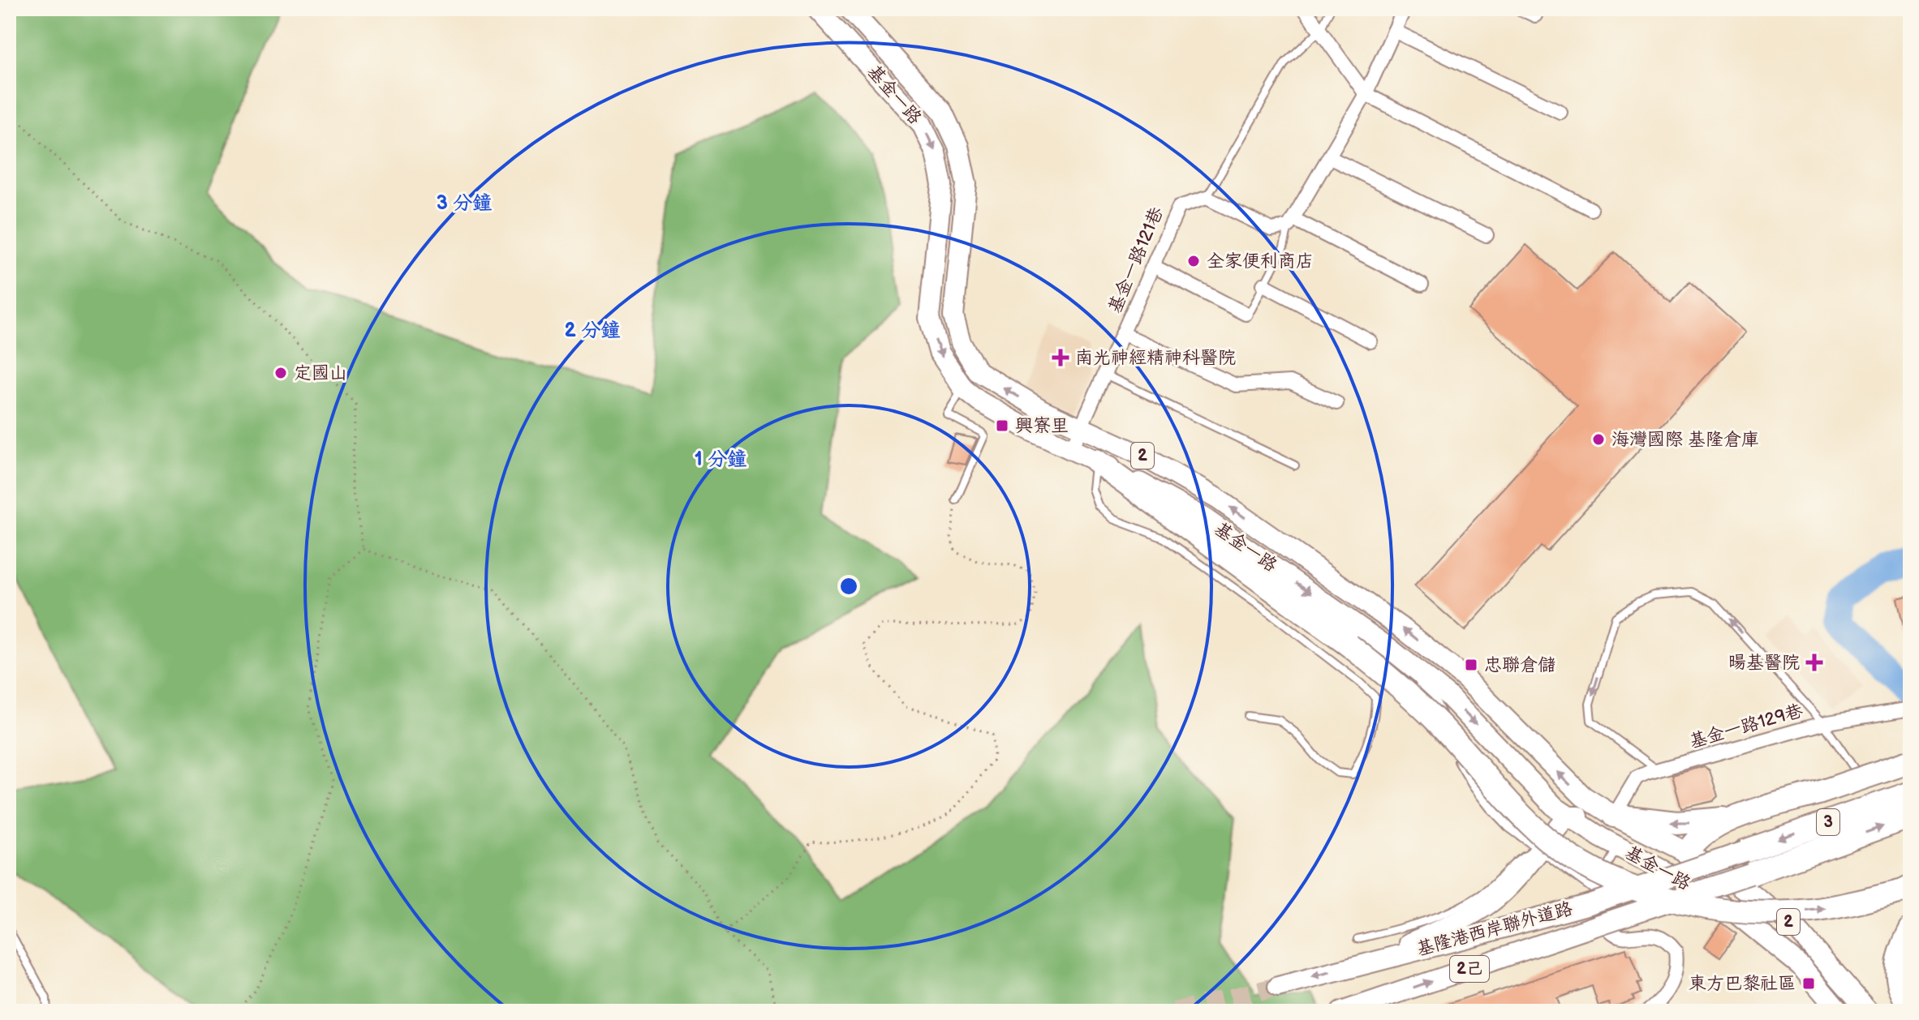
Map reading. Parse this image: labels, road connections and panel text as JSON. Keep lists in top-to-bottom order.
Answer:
{
  "streets": {
    "highway": ["3"],
    "main road": [
      "基金一路",
      "2",
      "基隆港西岸聯外道路",
      "2己"
    ],
    "street": ["基金一路121巷", "基金一路129巷"]
  },
  "crossings": [
    ["基金一路", "基金一路121巷"],
    ["基金一路", "基金一路129巷"],
    ["3", "基隆港西岸聯外道路"]
  ],
  "places": {
    "other": ["全家便利商店", "定國山", "海灣國際 基隆倉庫"],
    "health": ["南光神經精神科醫院", "暘基醫院"],
    "transit": ["興寮里", "忠聯倉儲", "東方巴黎社區"]
  },
  "rings": ["3 分鐘", "2 分鐘", "1 分鐘"]
}
